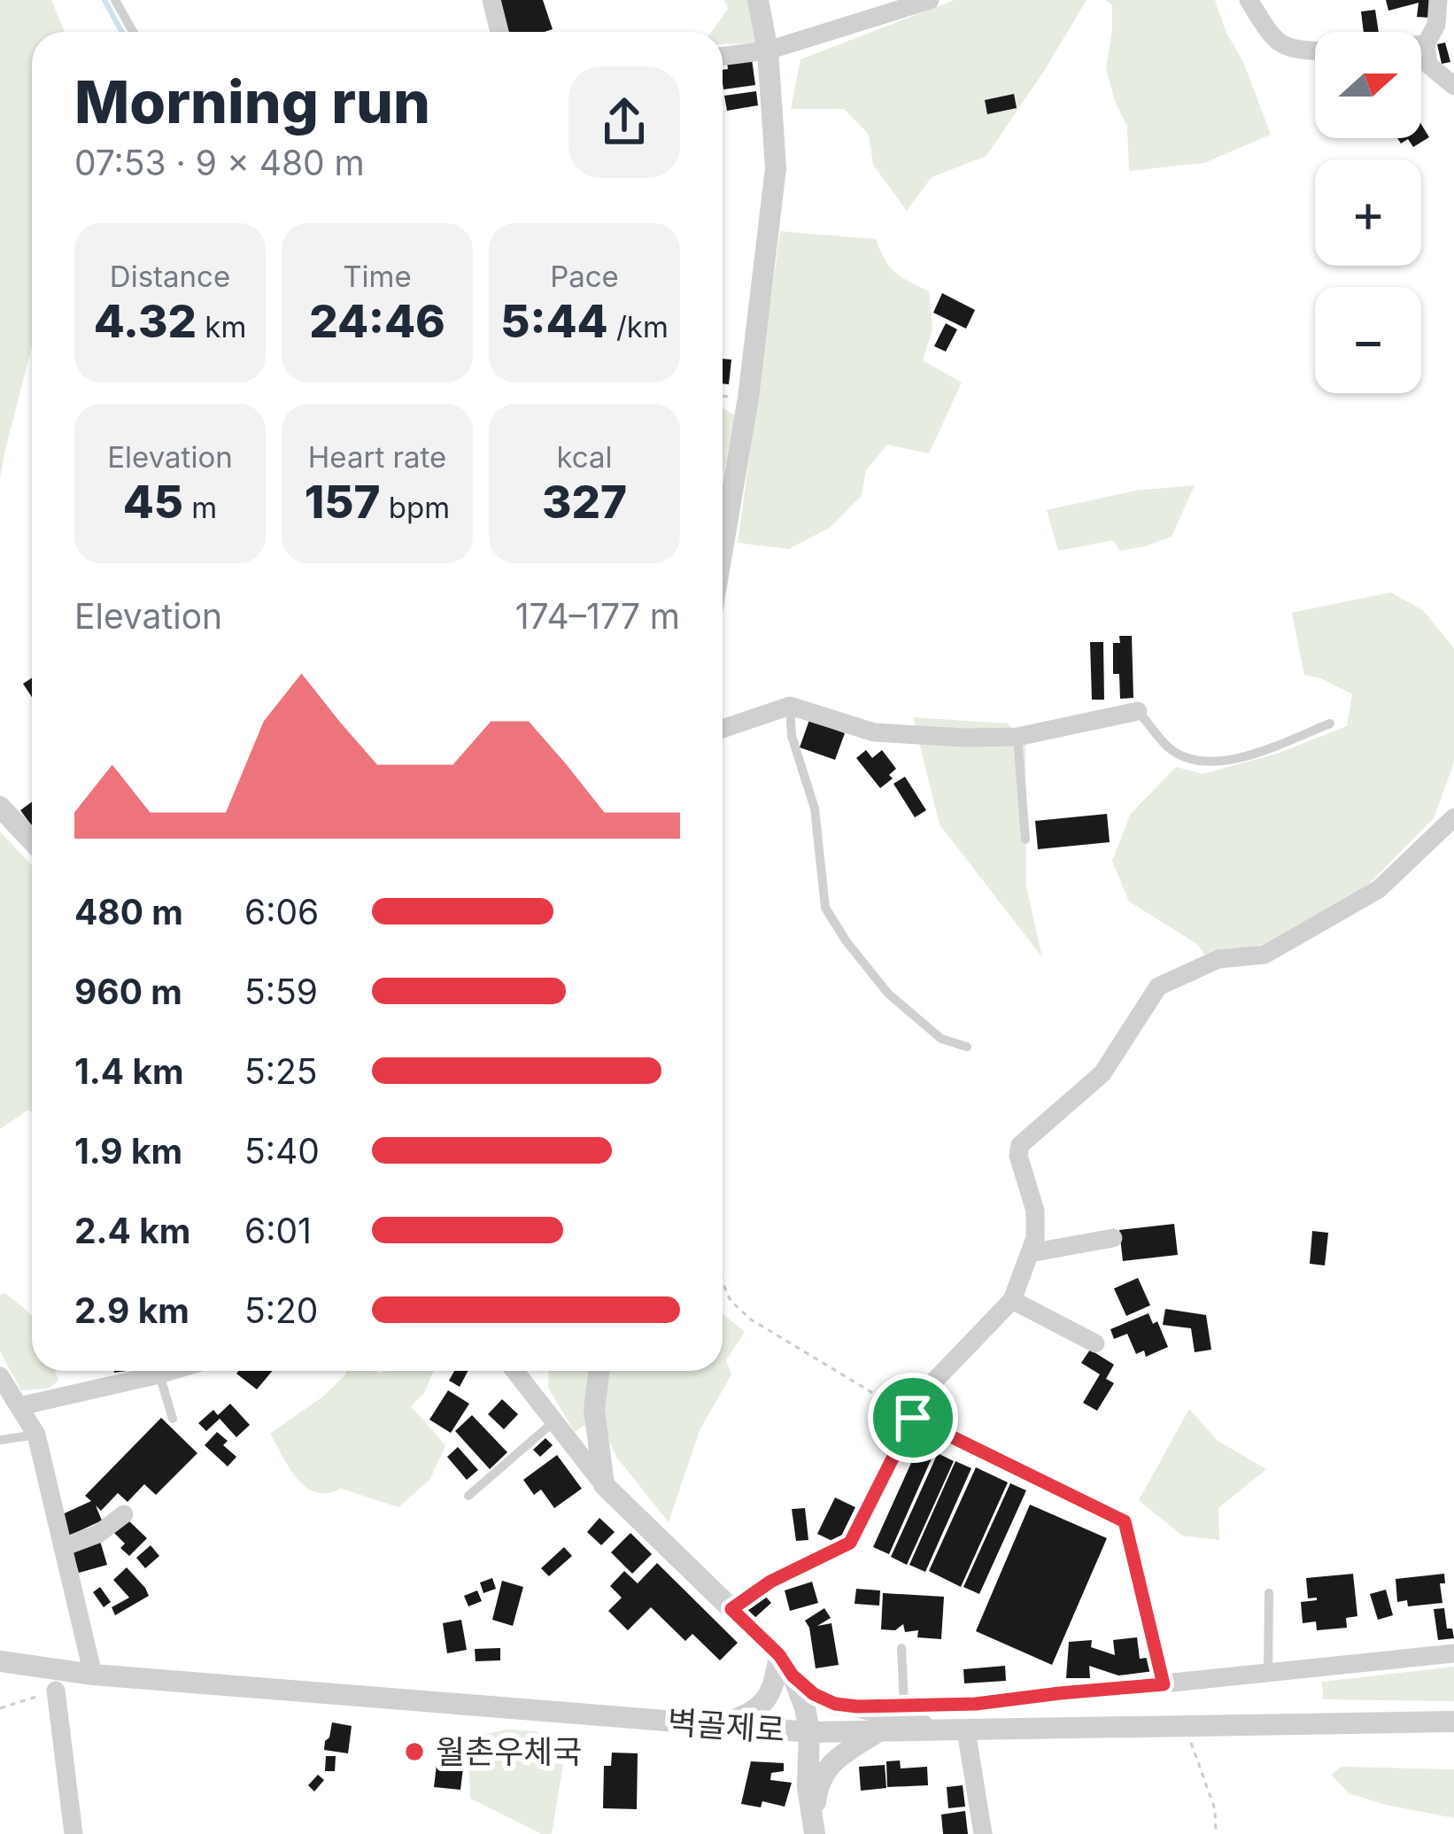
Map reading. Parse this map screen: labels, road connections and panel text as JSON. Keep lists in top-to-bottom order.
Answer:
{
  "streets": {
    "street": ["벽골제로"]
  },
  "places": ["월촌우체국"],
  "north": "right",
  "page": {
    "map_buttons": ["+", "−"],
    "heading": ["Morning run", "07:53 · 9 × 480 m"],
    "stats": [
      ["Distance", "4.32 km"],
      ["Time", "24:46"],
      ["Pace", "5:44 /km"],
      ["Elevation", "45 m"],
      ["Heart rate", "157 bpm"],
      ["kcal", "327"]
    ],
    "chart": ["Elevation", "174–177 m"],
    "list": [
      {
        "name": "480 m",
        "note": "6:06"
      },
      {
        "name": "960 m",
        "note": "5:59"
      },
      {
        "name": "1.4 km",
        "note": "5:25"
      },
      {
        "name": "1.9 km",
        "note": "5:40"
      },
      {
        "name": "2.4 km",
        "note": "6:01"
      },
      {
        "name": "2.9 km",
        "note": "5:20"
      }
    ]
  }
}
